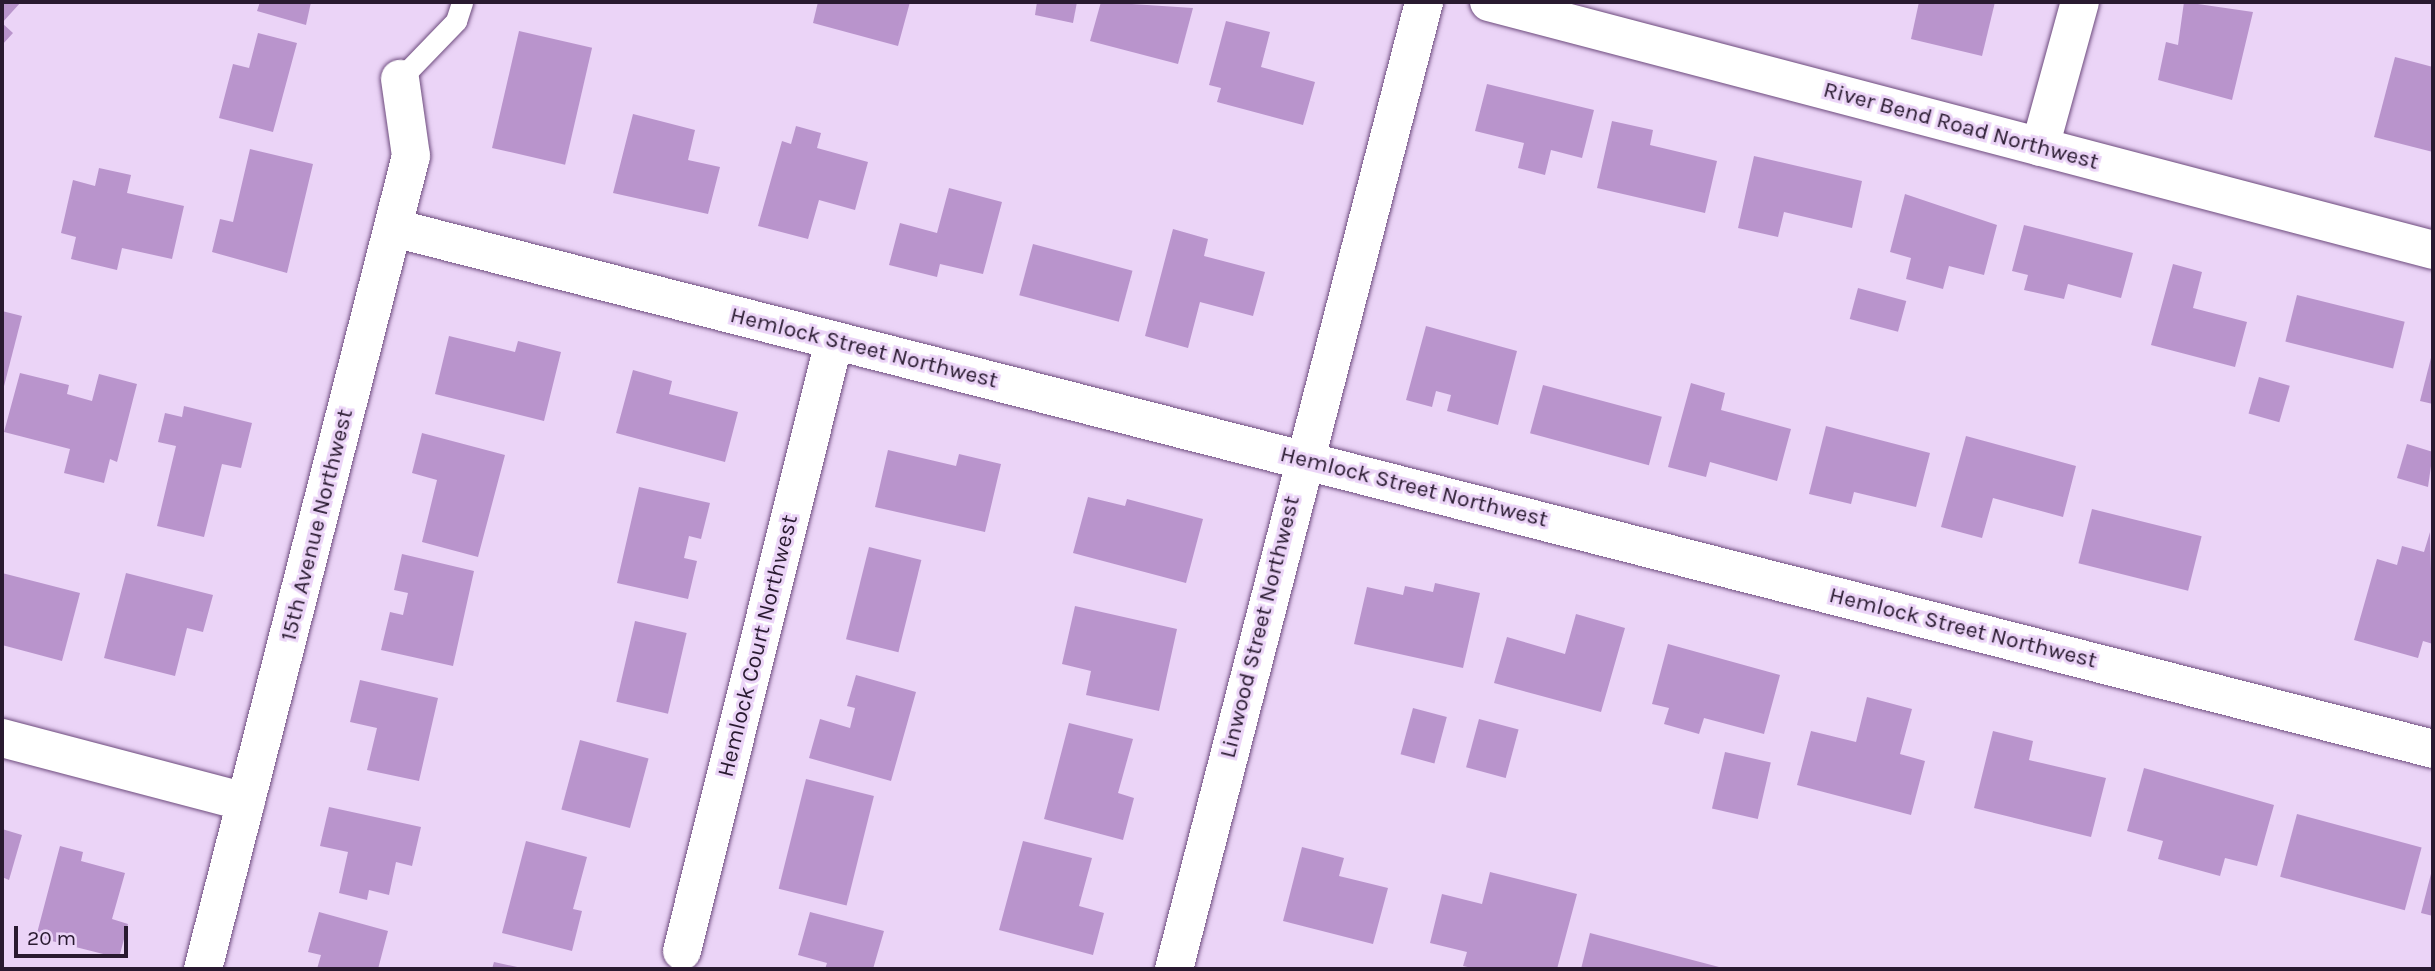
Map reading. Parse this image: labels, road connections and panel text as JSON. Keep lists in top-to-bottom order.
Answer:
{
  "streets": {
    "street": [
      "River Bend Road Northwest",
      "Hemlock Street Northwest",
      "15th Avenue Northwest",
      "Linwood Street Northwest",
      "Hemlock Court Northwest"
    ]
  },
  "crossings": [
    ["Hemlock Street Northwest", "15th Avenue Northwest"],
    ["Hemlock Street Northwest", "Linwood Street Northwest"],
    ["Hemlock Street Northwest", "Hemlock Court Northwest"]
  ],
  "scale_bar": "20 m"
}
